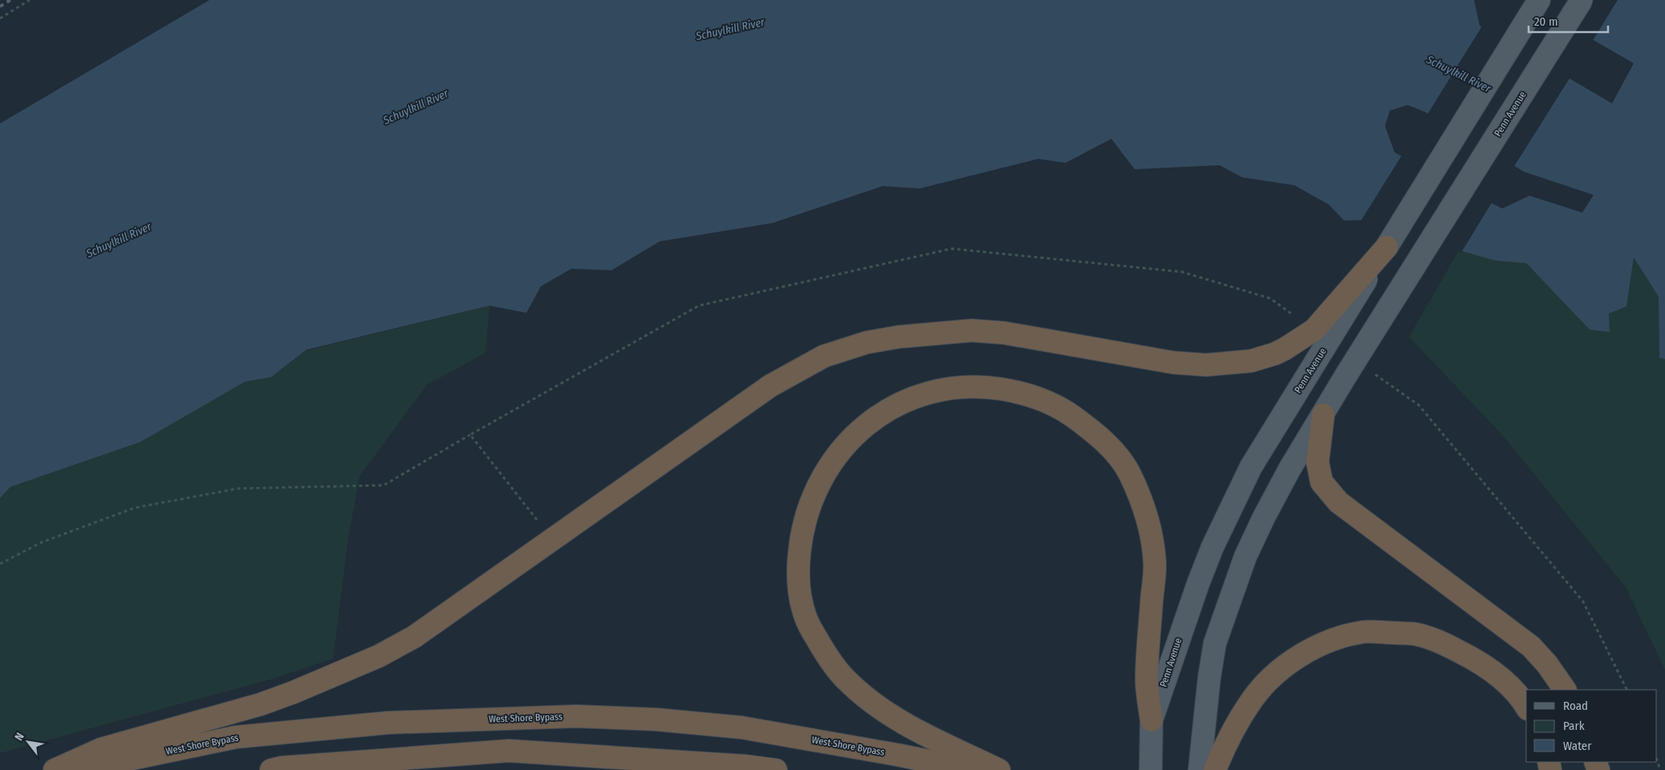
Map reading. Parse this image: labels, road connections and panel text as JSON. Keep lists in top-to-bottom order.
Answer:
{
  "streets": {
    "highway": ["West Shore Bypass"],
    "main road": ["Penn Avenue"]
  },
  "water": ["Schuylkill River"],
  "legend": ["Road", "Park", "Water"],
  "scale_bar": "20 m",
  "north": "top left"
}
